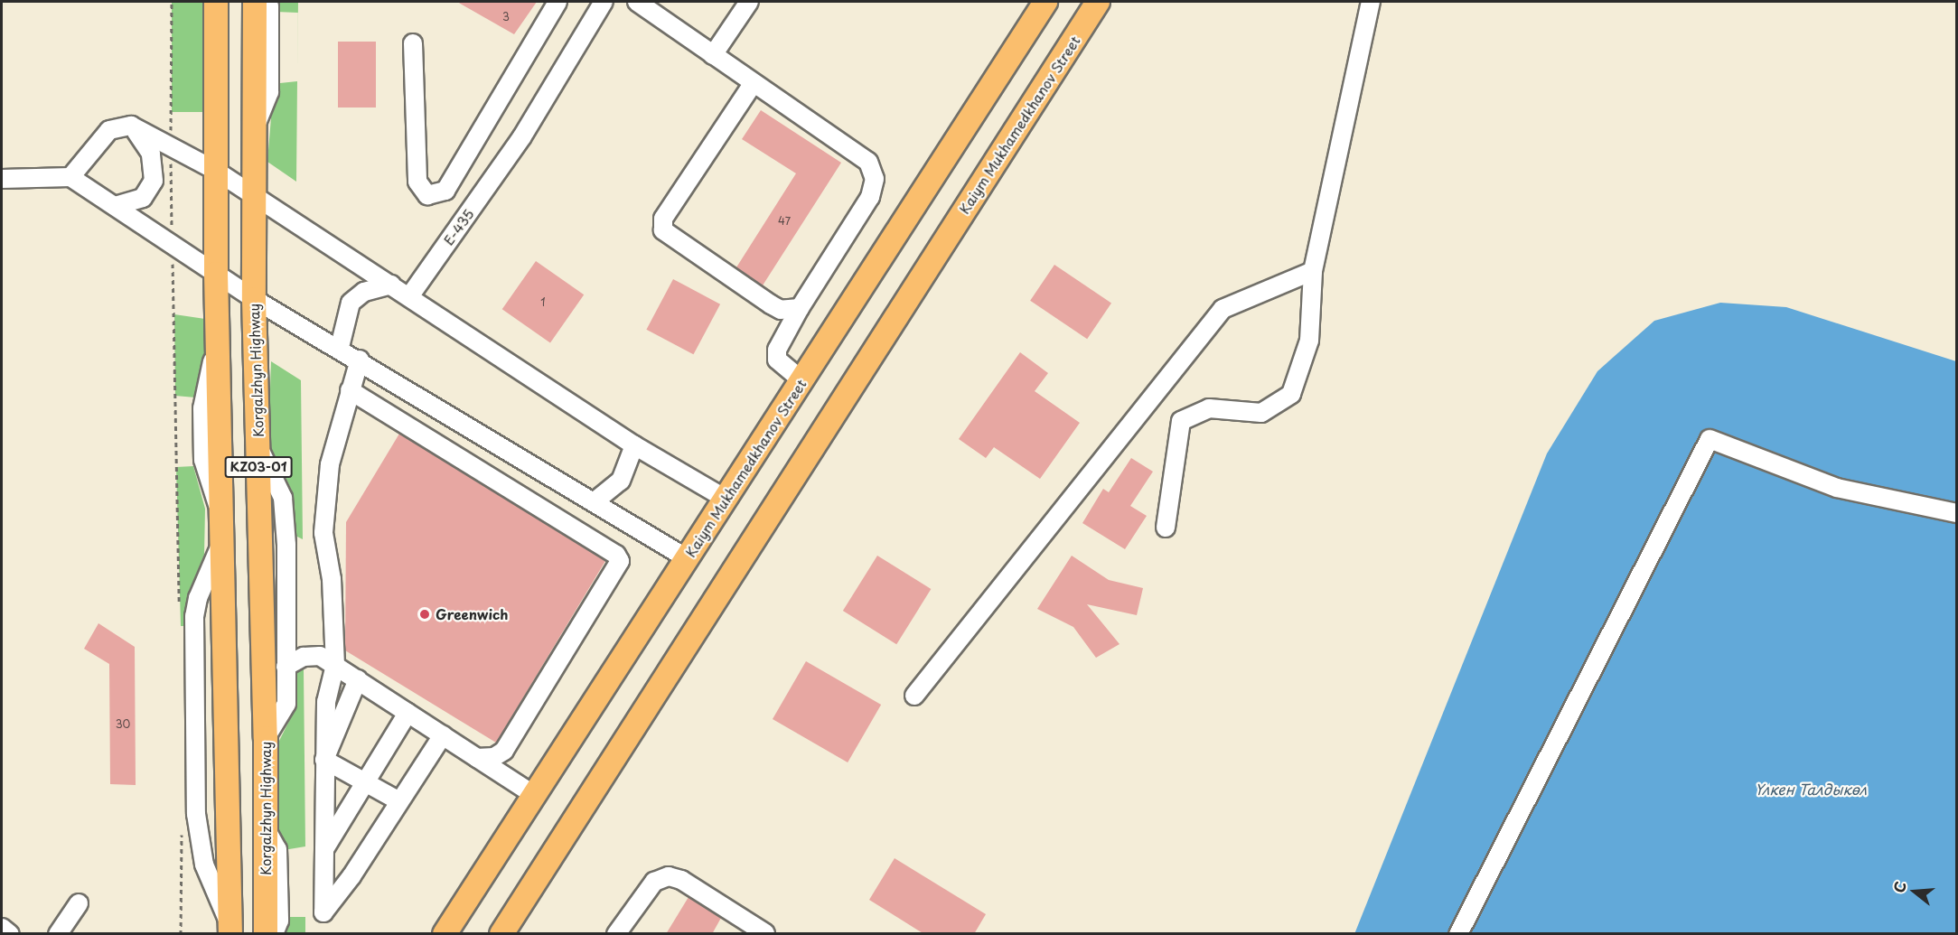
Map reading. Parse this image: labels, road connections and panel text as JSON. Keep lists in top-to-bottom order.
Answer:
{
  "streets": {
    "main road": ["Kaiym Mukhamedkhanov Street", "Korgalzhyn Highway", "KZ03-01"],
    "street": ["Е-435"]
  },
  "water": ["Үлкен Талдыкөл"],
  "places": ["Greenwich"],
  "house_numbers": [
    "3",
    "47",
    "1",
    "30"
  ],
  "north": "left"
}
